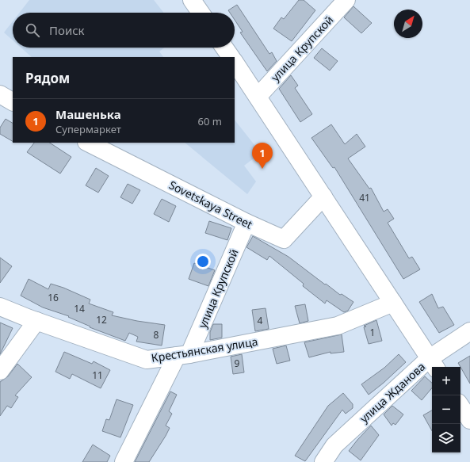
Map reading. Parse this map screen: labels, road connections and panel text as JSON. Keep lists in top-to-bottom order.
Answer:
{
  "streets": {
    "street": [
      "улица Крупской",
      "Sovetskaya Street",
      "Крестьянская улица",
      "улица Жданова"
    ]
  },
  "crossings": [
    ["улица Крупской", "Sovetskaya Street"],
    ["улица Крупской", "Крестьянская улица"]
  ],
  "house_numbers": [
    "41",
    "16",
    "14",
    "12",
    "4",
    "1",
    "8",
    "9",
    "11"
  ],
  "north": "top right",
  "page": {
    "search": "Поиск",
    "heading": "Рядом",
    "list": [
      {
        "mark": "1",
        "name": "Машенька",
        "note": "Супермаркет",
        "value": "60 m"
      }
    ],
    "pins": "1",
    "map_buttons": ["+", "−"]
  }
}
